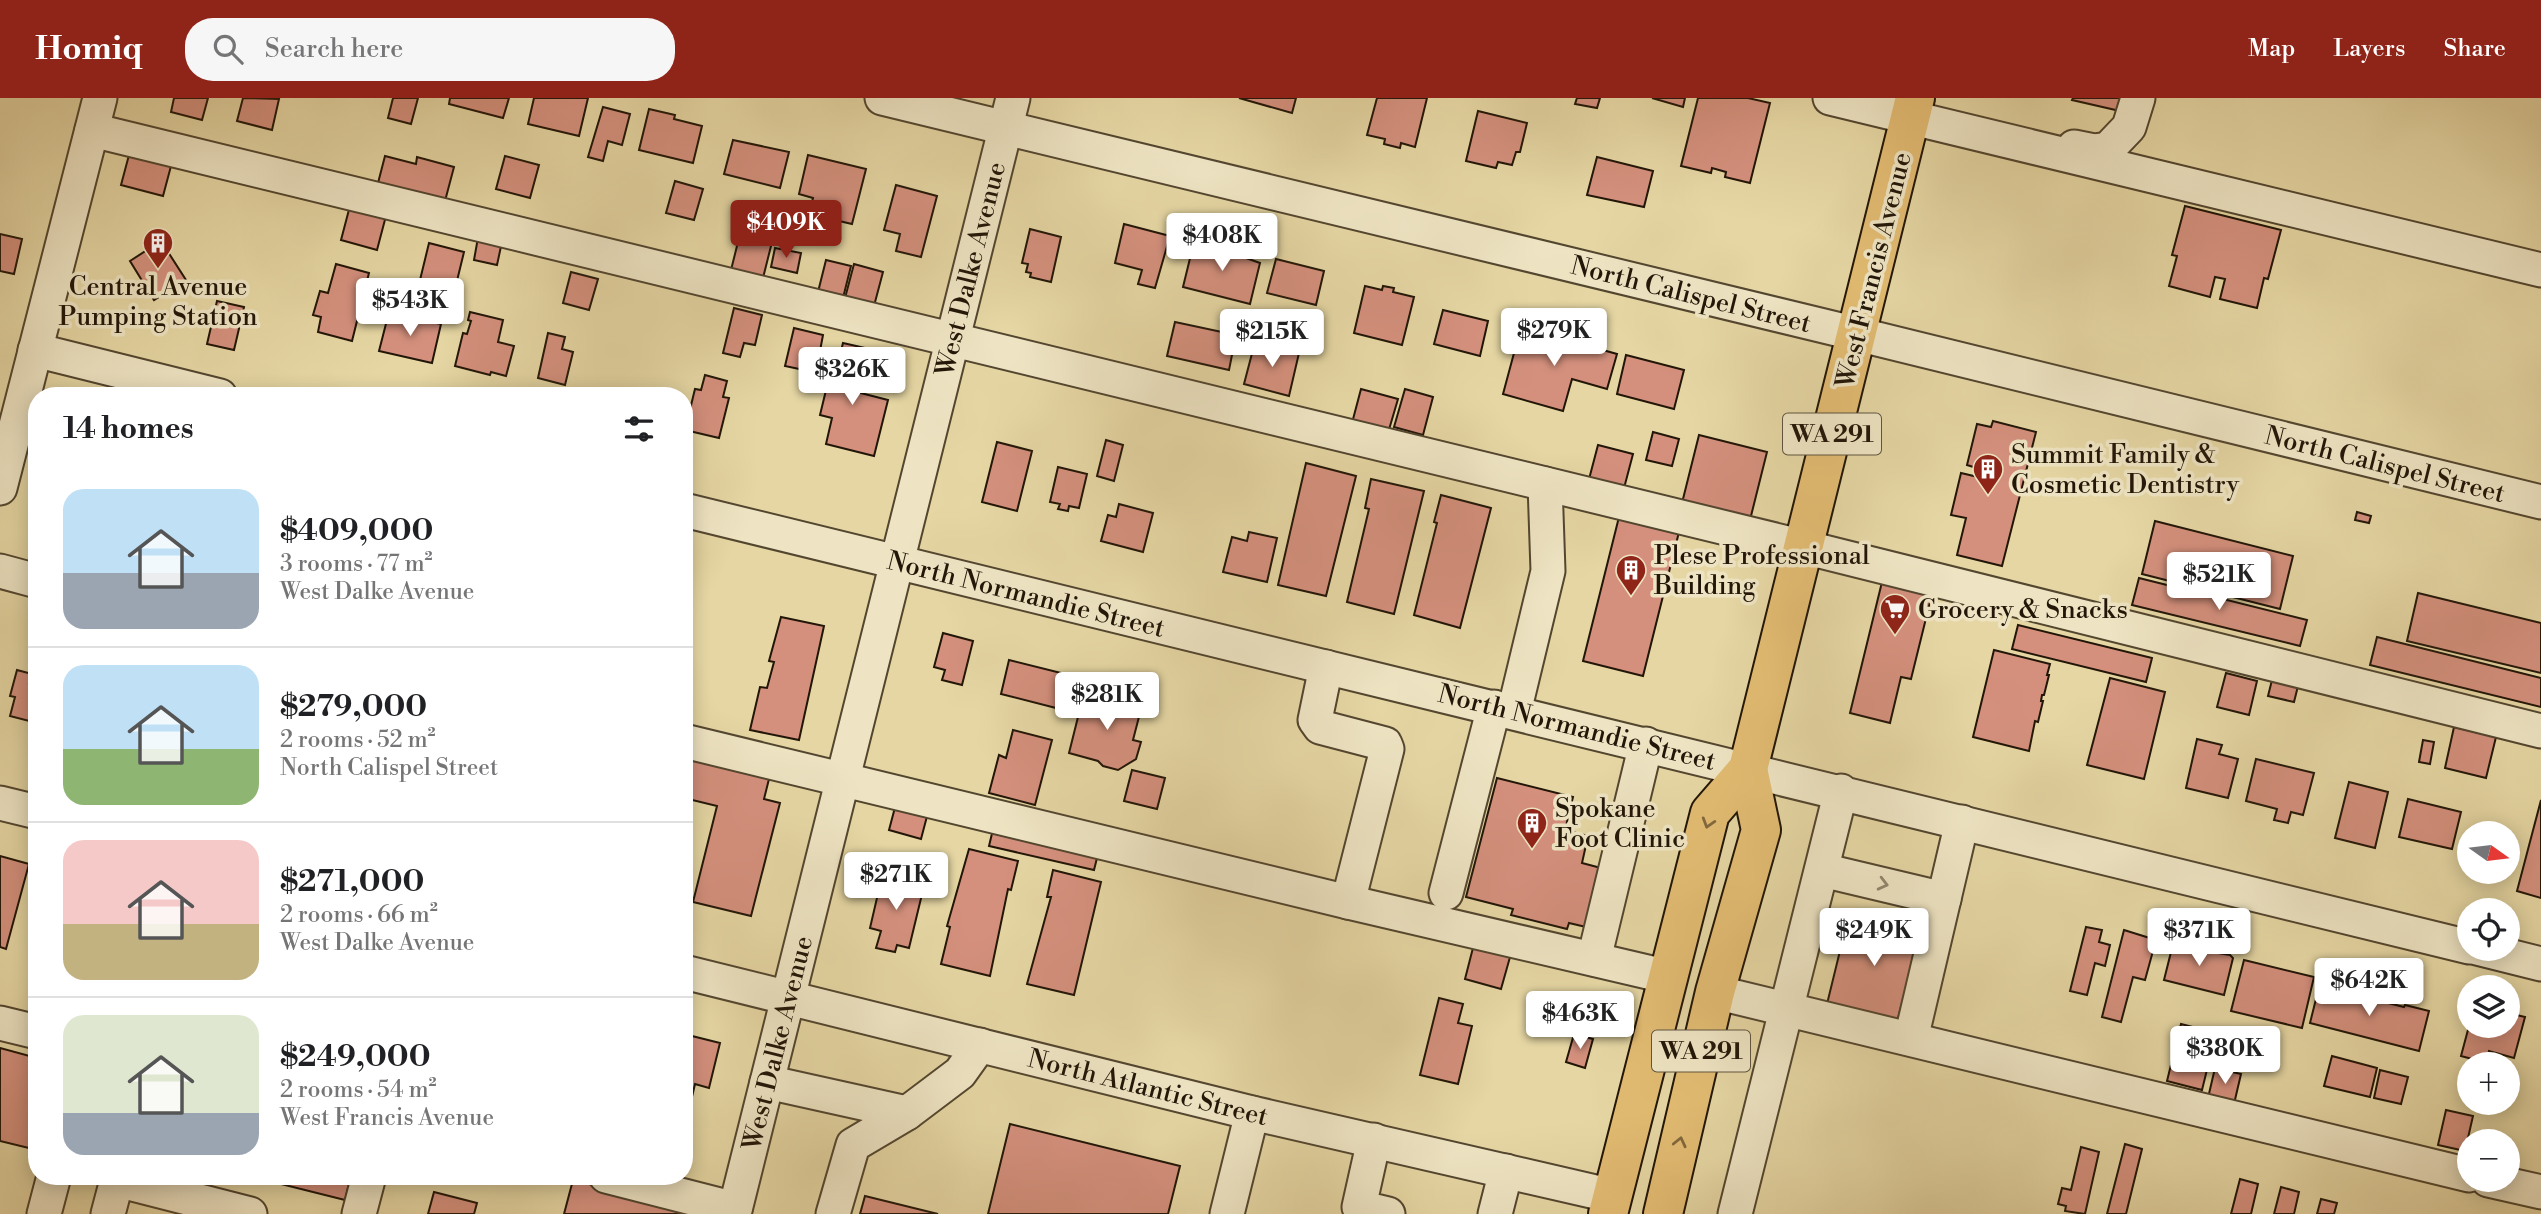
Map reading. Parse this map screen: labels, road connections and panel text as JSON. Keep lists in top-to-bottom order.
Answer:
{
  "streets": {
    "main road": ["West Francis Avenue", "WA 291"],
    "street": [
      "West Dalke Avenue",
      "North Calispel Street",
      "North Normandie Street",
      "North Atlantic Street"
    ]
  },
  "crossings": [
    ["West Dalke Avenue", "North Calispel Street"],
    ["West Dalke Avenue", "North Normandie Street"],
    ["West Dalke Avenue", "North Atlantic Street"],
    ["West Francis Avenue", "North Calispel Street"],
    ["West Francis Avenue", "North Normandie Street"],
    ["West Francis Avenue", "North Atlantic Street"]
  ],
  "places": {
    "building": [
      "Central Avenue Pumping Station",
      "Summit Family & Cosmetic Dentistry",
      "Plese Professional Building",
      "Spokane Foot Clinic"
    ],
    "supermarket": ["Grocery & Snacks"]
  },
  "north": "right",
  "page": {
    "header": "Homiq",
    "search": "Search here",
    "nav": ["Map", "Layers", "Share"],
    "price": [
      "$409K",
      "$408K",
      "$543K",
      "$279K",
      "$215K",
      "$326K",
      "$521K",
      "$281K",
      "$271K",
      "$249K",
      "$371K",
      "$642K",
      "$463K",
      "$380K"
    ],
    "heading": "14 homes",
    "list": [
      {
        "name": "$409,000",
        "note": "3 rooms · 77 m² · West Dalke Avenue"
      },
      {
        "name": "$279,000",
        "note": "2 rooms · 52 m² · North Calispel Street"
      },
      {
        "name": "$271,000",
        "note": "2 rooms · 66 m² · West Dalke Avenue"
      },
      {
        "name": "$249,000",
        "note": "2 rooms · 54 m² · West Francis Avenue"
      }
    ],
    "map_buttons": ["+", "−"]
  }
}
